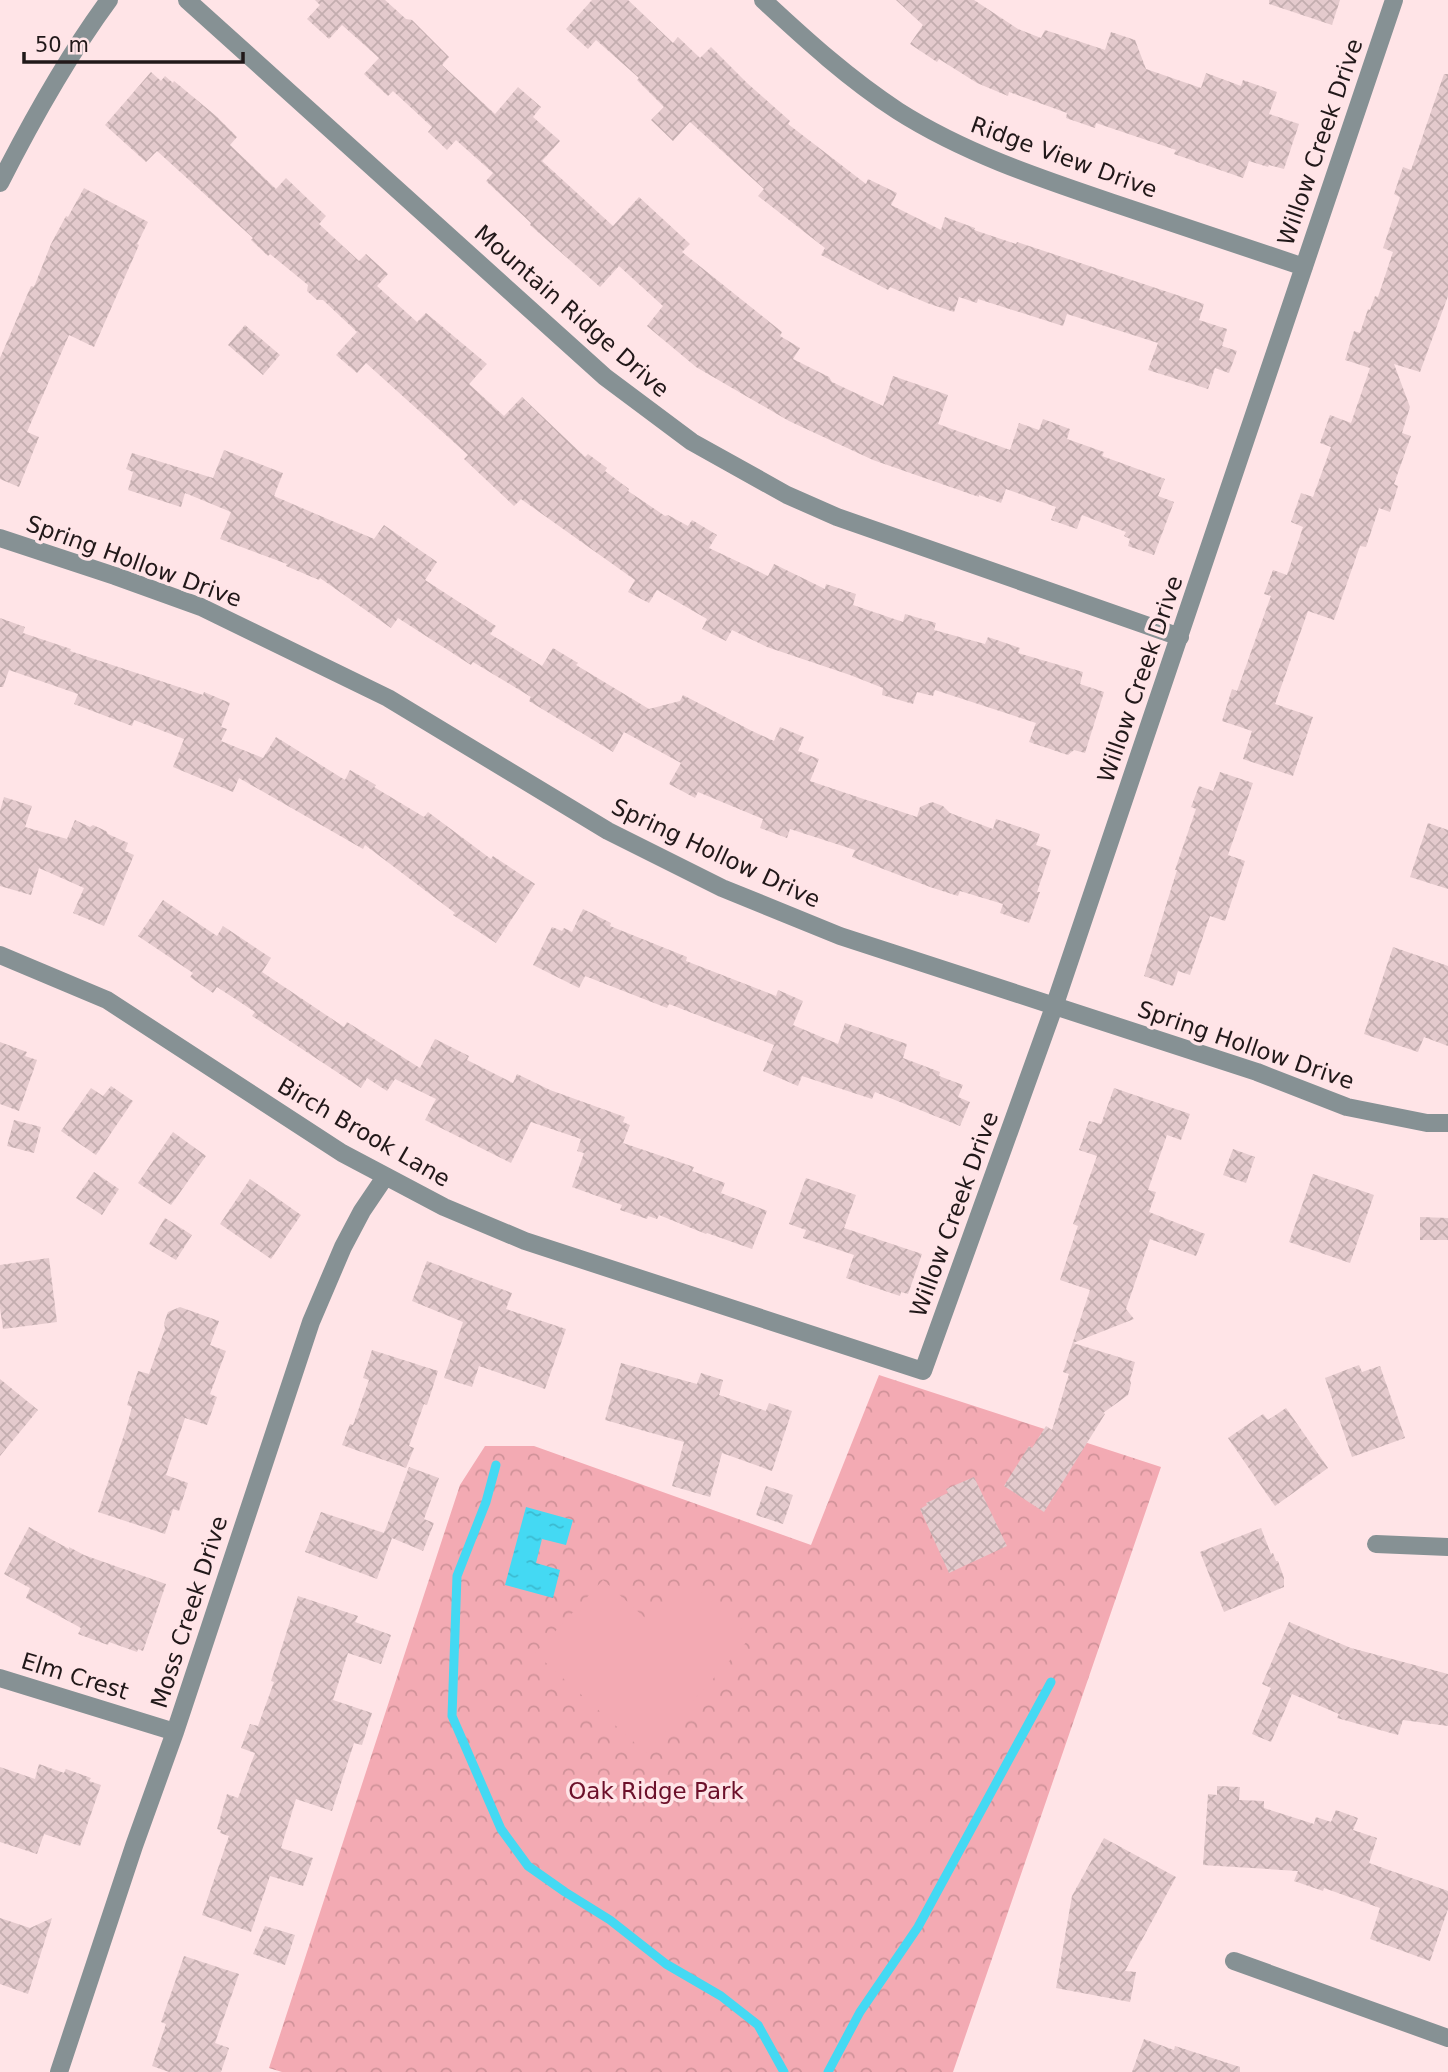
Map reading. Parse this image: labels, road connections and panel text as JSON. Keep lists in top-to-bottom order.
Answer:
{
  "streets": {
    "street": [
      "Willow Creek Drive",
      "Ridge View Drive",
      "Mountain Ridge Drive",
      "Spring Hollow Drive",
      "Birch Brook Lane",
      "Moss Creek Drive",
      "Elm Crest"
    ]
  },
  "crossings": [
    ["Willow Creek Drive", "Ridge View Drive"],
    ["Willow Creek Drive", "Mountain Ridge Drive"],
    ["Willow Creek Drive", "Spring Hollow Drive"],
    ["Willow Creek Drive", "Birch Brook Lane"],
    ["Birch Brook Lane", "Moss Creek Drive"],
    ["Moss Creek Drive", "Elm Crest"]
  ],
  "parks": ["Oak Ridge Park"],
  "scale_bar": "50 m"
}
